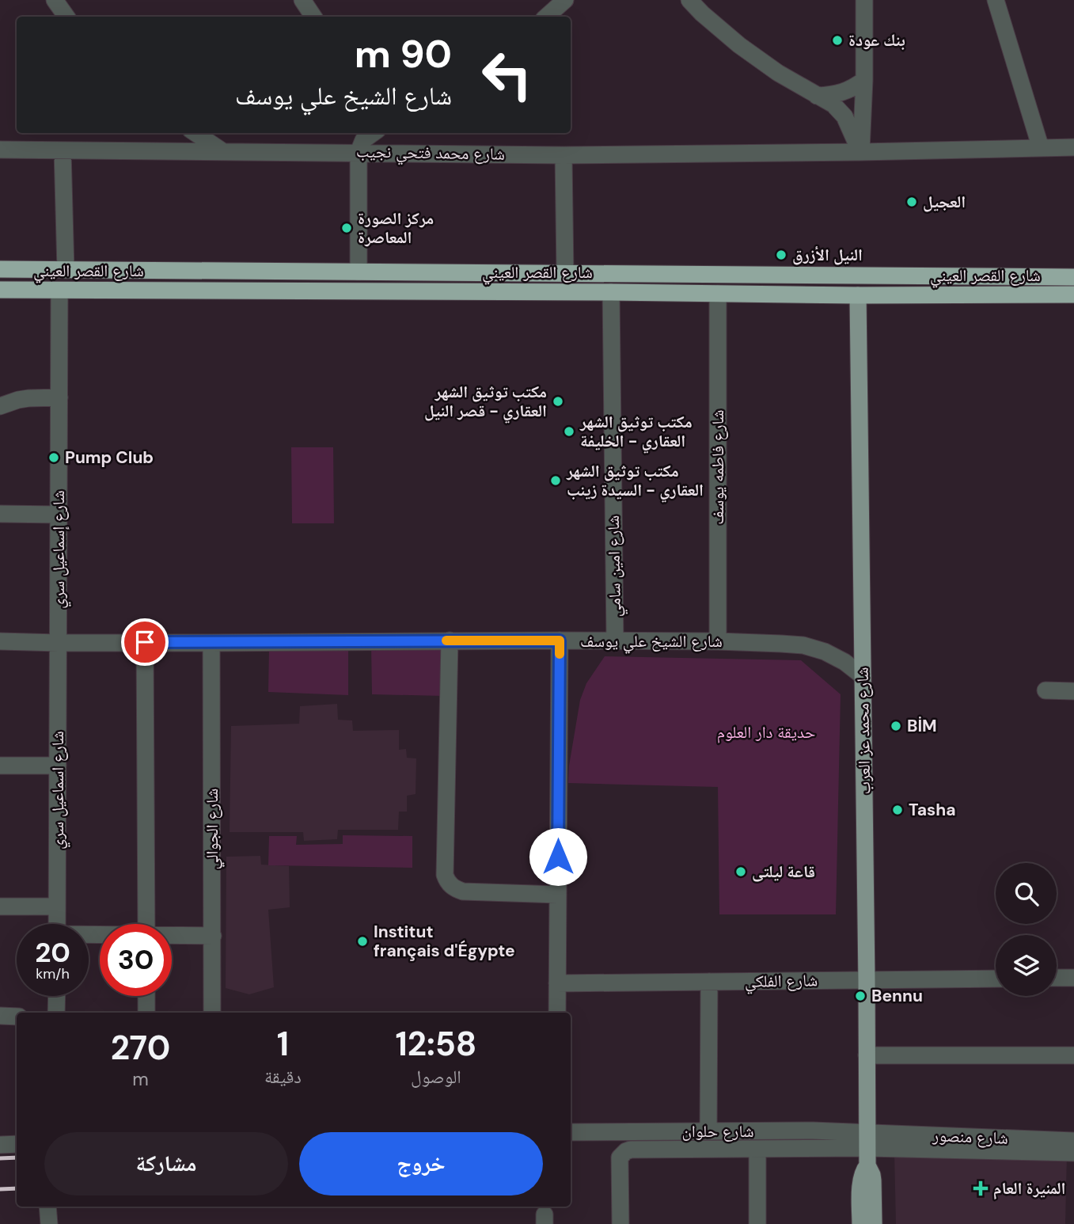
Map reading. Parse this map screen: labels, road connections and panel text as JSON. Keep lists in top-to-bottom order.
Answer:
{
  "streets": {
    "highway": ["شارع القصر العيني"],
    "main road": ["شارع محمد عز العرب"],
    "street": [
      "شارع محمد فتحي نجيب",
      "شارع فاطمه يوسف",
      "شارع إسماعيل سري",
      "شارع امين سامي",
      "شارع الشيخ علي يوسف",
      "شارع اسماعيل سري",
      "شارع الجوالي",
      "شارع الفلكي",
      "شارع حلوان",
      "شارع منصور"
    ]
  },
  "crossings": [
    ["شارع القصر العيني", "شارع فاطمه يوسف"],
    ["شارع القصر العيني", "شارع إسماعيل سري"],
    ["شارع القصر العيني", "شارع امين سامي"],
    ["شارع القصر العيني", "شارع محمد عز العرب"],
    ["شارع فاطمه يوسف", "شارع الشيخ علي يوسف"],
    ["شارع إسماعيل سري", "شارع الشيخ علي يوسف"],
    ["شارع إسماعيل سري", "شارع اسماعيل سري"],
    ["شارع امين سامي", "شارع الشيخ علي يوسف"],
    ["شارع الشيخ علي يوسف", "شارع محمد عز العرب"],
    ["شارع الشيخ علي يوسف", "شارع اسماعيل سري"],
    ["شارع الشيخ علي يوسف", "شارع الجوالي"],
    ["شارع محمد عز العرب", "شارع الفلكي"],
    ["شارع محمد عز العرب", "شارع حلوان"],
    ["شارع محمد عز العرب", "شارع منصور"],
    ["شارع حلوان", "شارع منصور"]
  ],
  "parks": ["حديقة دار العلوم"],
  "places": {
    "other": [
      "بنك عودة",
      "العجيل",
      "مركز الصورة المعاصرة",
      "النيل الأزرق",
      "مكتب توثيق الشهر العقاري - قصر النيل",
      "مكتب توثيق الشهر العقاري - الخليفة",
      "Pump Club",
      "مكتب توثيق الشهر العقاري - السيدة زينب",
      "BİM",
      "Tasha",
      "قاعة ليلتى",
      "Institut français d'Égypte",
      "Bennu"
    ],
    "health": ["المنيرة العام"]
  },
  "page": {
    "turn": ["90 m", "شارع الشيخ علي يوسف"],
    "speed": "20 km/h",
    "limit": "30",
    "eta": [
      "12:58",
      "الوصول",
      "1",
      "دقيقة",
      "270",
      "m"
    ],
    "buttons": ["خروج", "مشاركة"]
  }
}
